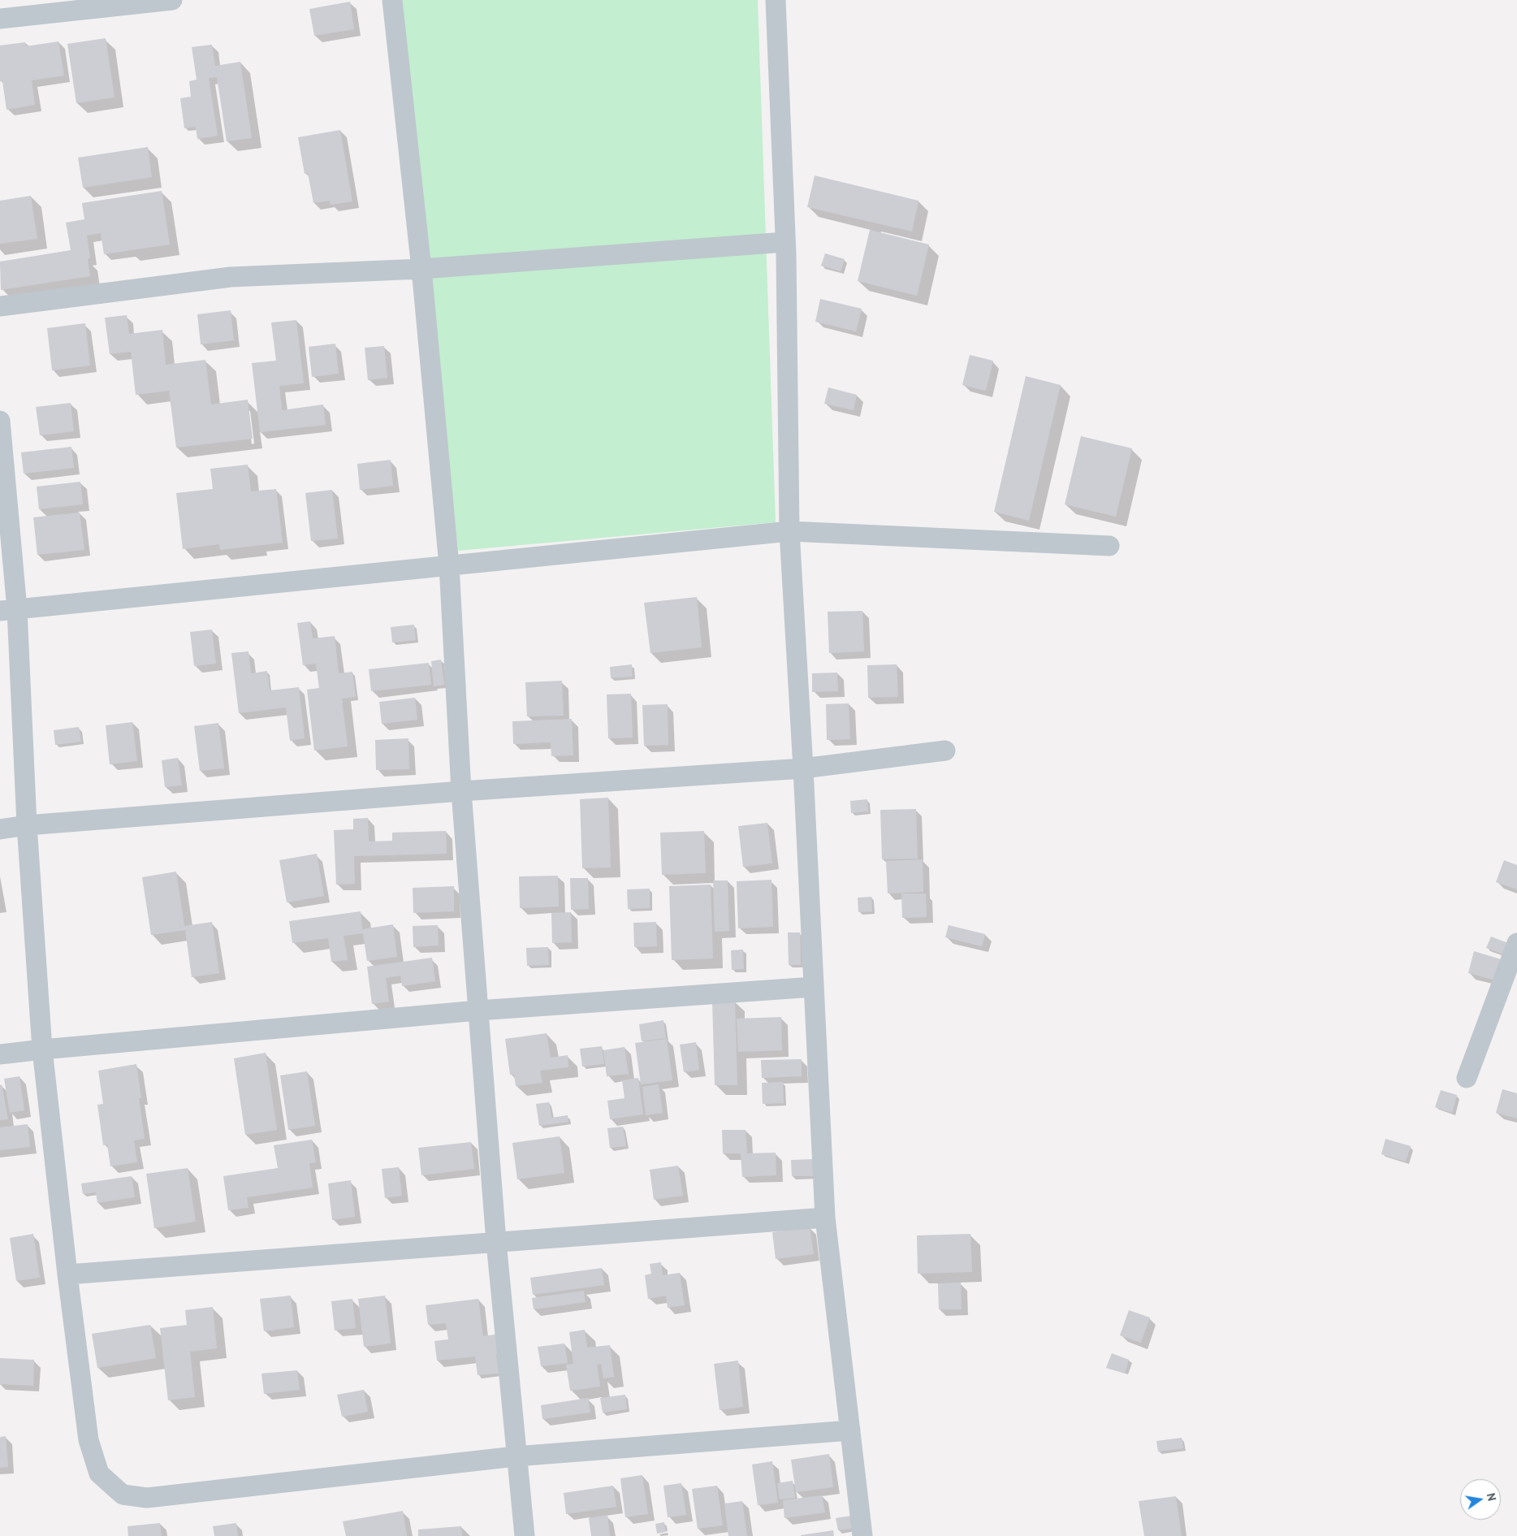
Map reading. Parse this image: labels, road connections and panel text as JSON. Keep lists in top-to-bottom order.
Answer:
{
  "north": "right"
}
